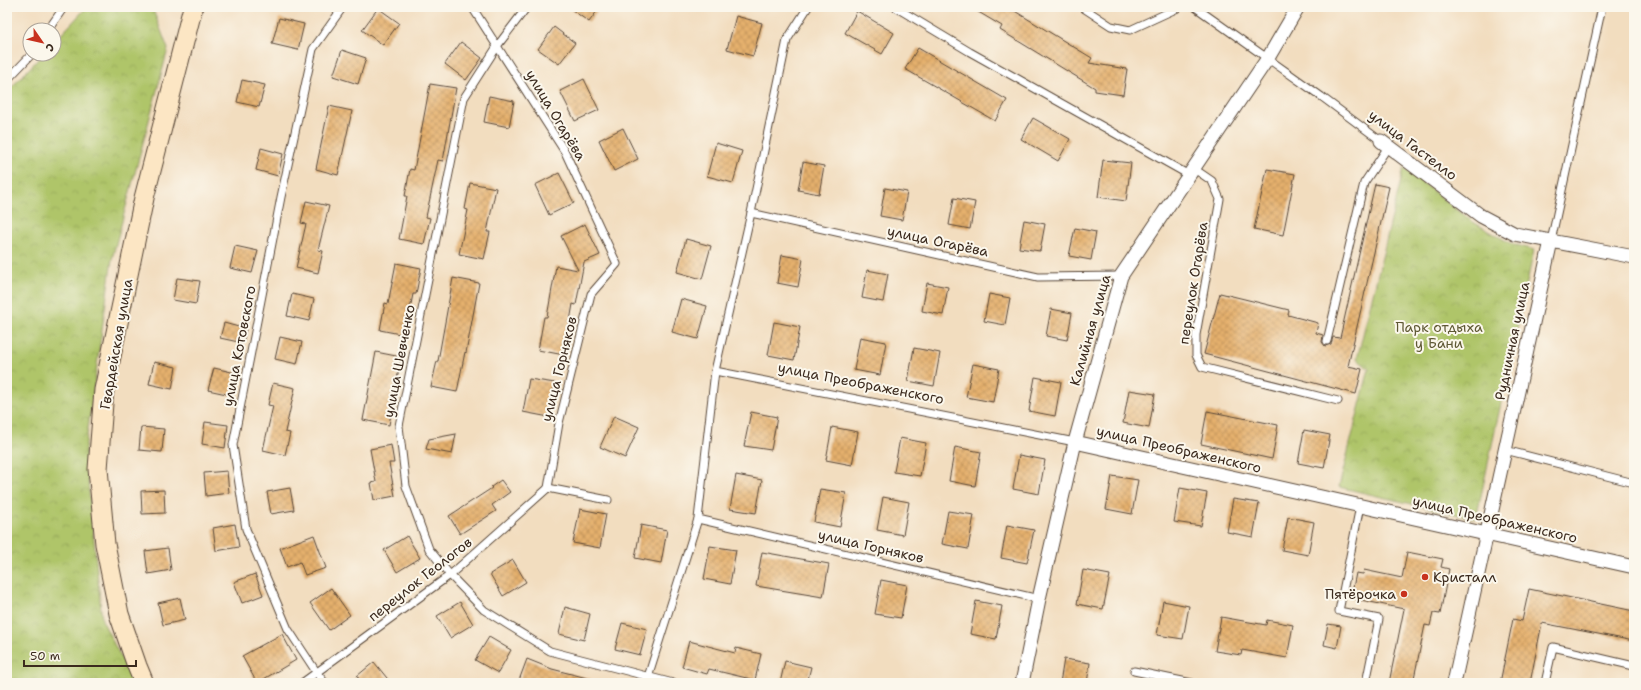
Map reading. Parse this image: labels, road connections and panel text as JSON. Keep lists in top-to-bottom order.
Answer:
{
  "streets": {
    "main road": ["Гвардейская улица"],
    "street": [
      "улица Гастелло",
      "Калийная улица",
      "Рудничная улица",
      "улица Преображенского"
    ],
    "lane": [
      "улица Огарёва",
      "переулок Огарёва",
      "улица Котовского",
      "улица Шевченко",
      "улица Горняков",
      "переулок Геологов"
    ]
  },
  "crossings": [
    ["улица Огарёва", "Калийная улица"],
    ["улица Огарёва", "улица Шевченко"],
    ["улица Огарёва", "улица Горняков"],
    ["улица Гастелло", "Калийная улица"],
    ["улица Гастелло", "Рудничная улица"],
    ["переулок Огарёва", "Калийная улица"],
    ["Калийная улица", "улица Горняков"],
    ["Калийная улица", "улица Преображенского"],
    ["Рудничная улица", "улица Преображенского"],
    ["улица Котовского", "переулок Геологов"],
    ["улица Шевченко", "переулок Геологов"],
    ["улица Горняков", "переулок Геологов"]
  ],
  "parks": ["Парк отдыха у Бани"],
  "places": ["Кристалл", "Пятёрочка"],
  "scale_bar": "50 m",
  "north": "bottom right"
}
